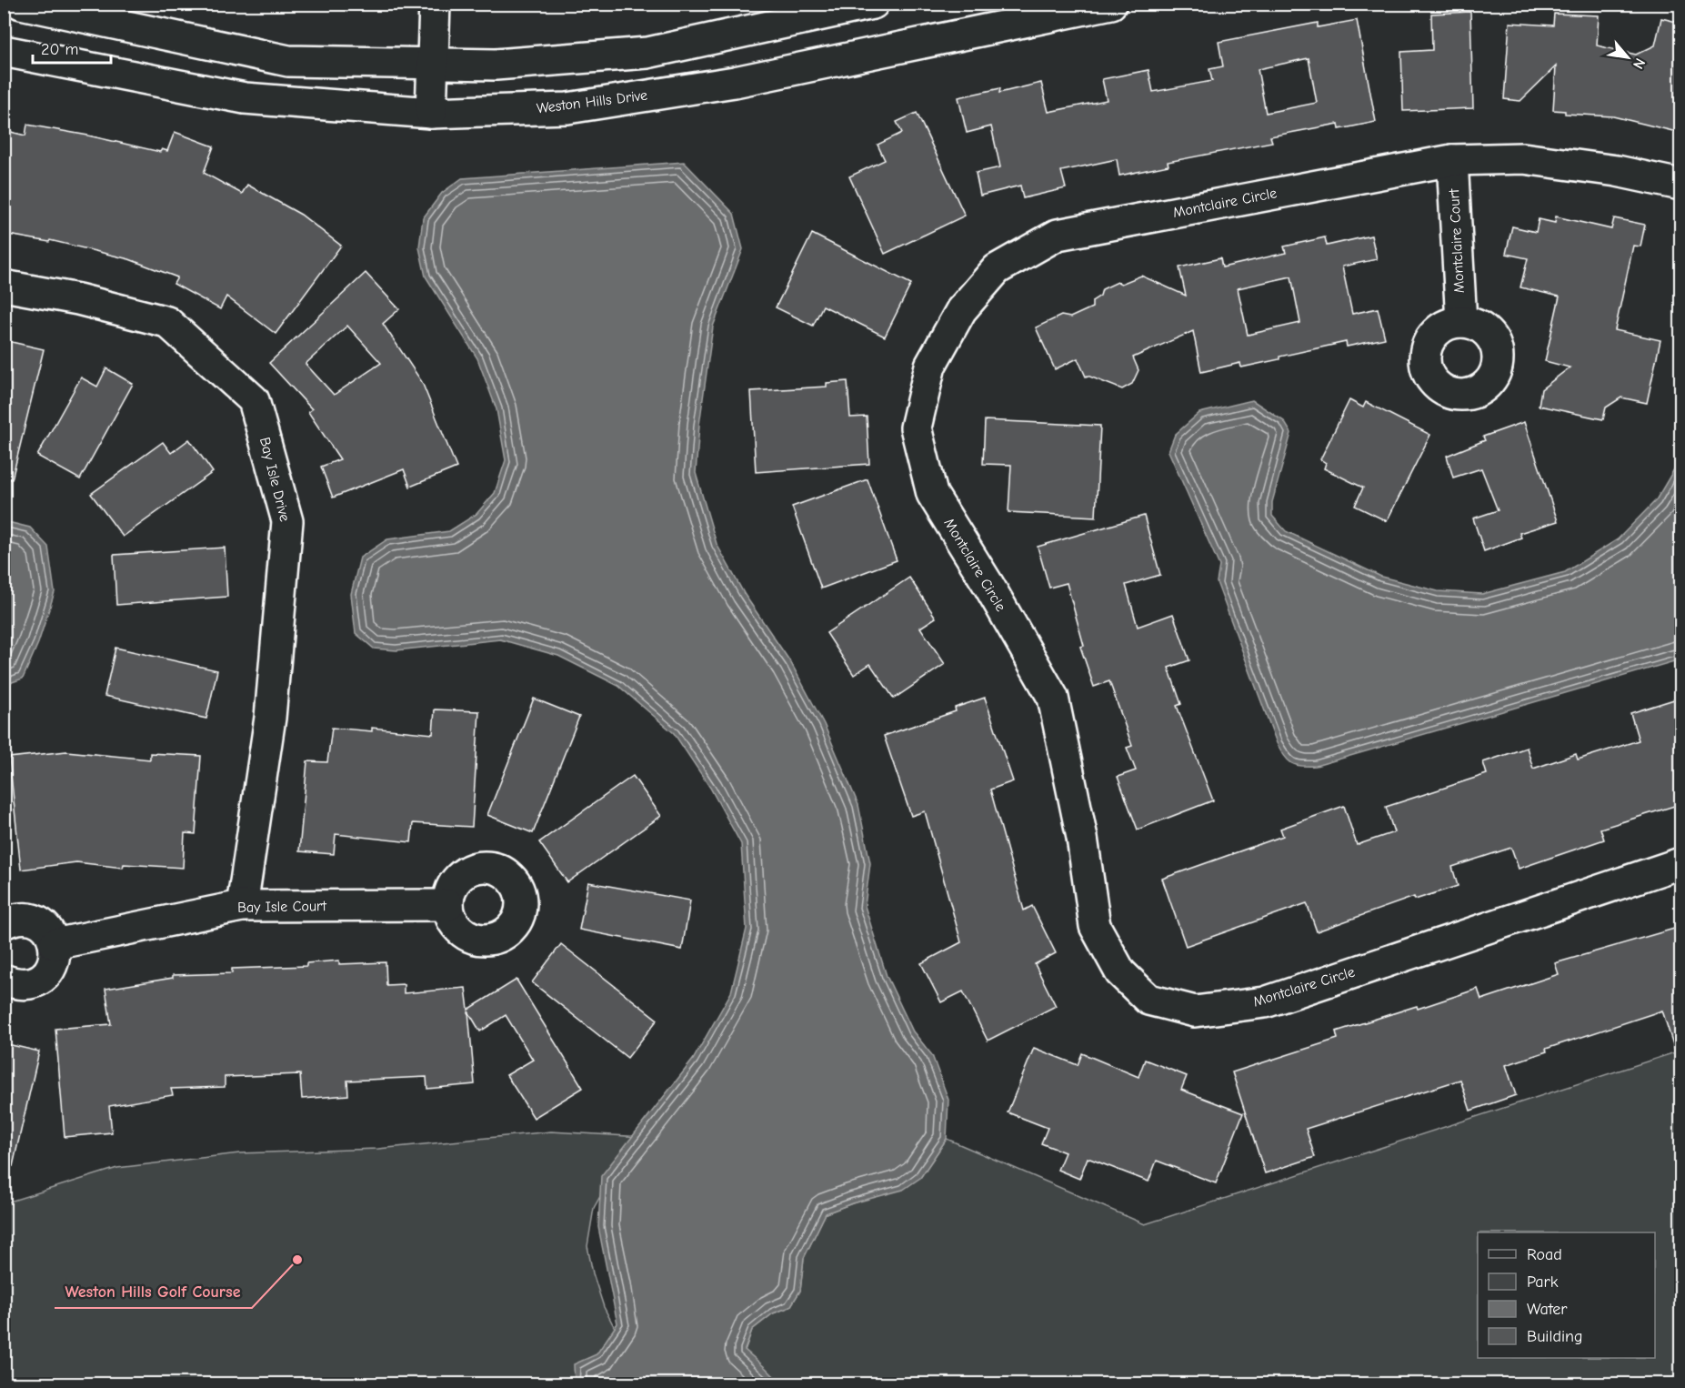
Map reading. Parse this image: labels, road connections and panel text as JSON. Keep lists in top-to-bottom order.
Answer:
{
  "streets": {
    "street": [
      "Weston Hills Drive",
      "Montclaire Circle",
      "Montclaire Court",
      "Bay Isle Drive",
      "Bay Isle Court"
    ]
  },
  "crossings": [
    ["Montclaire Circle", "Montclaire Court"],
    ["Bay Isle Drive", "Bay Isle Court"]
  ],
  "places": ["Weston Hills Golf Course"],
  "legend": [
    "Road",
    "Park",
    "Water",
    "Building"
  ],
  "scale_bar": "20 m",
  "north": "bottom right"
}
